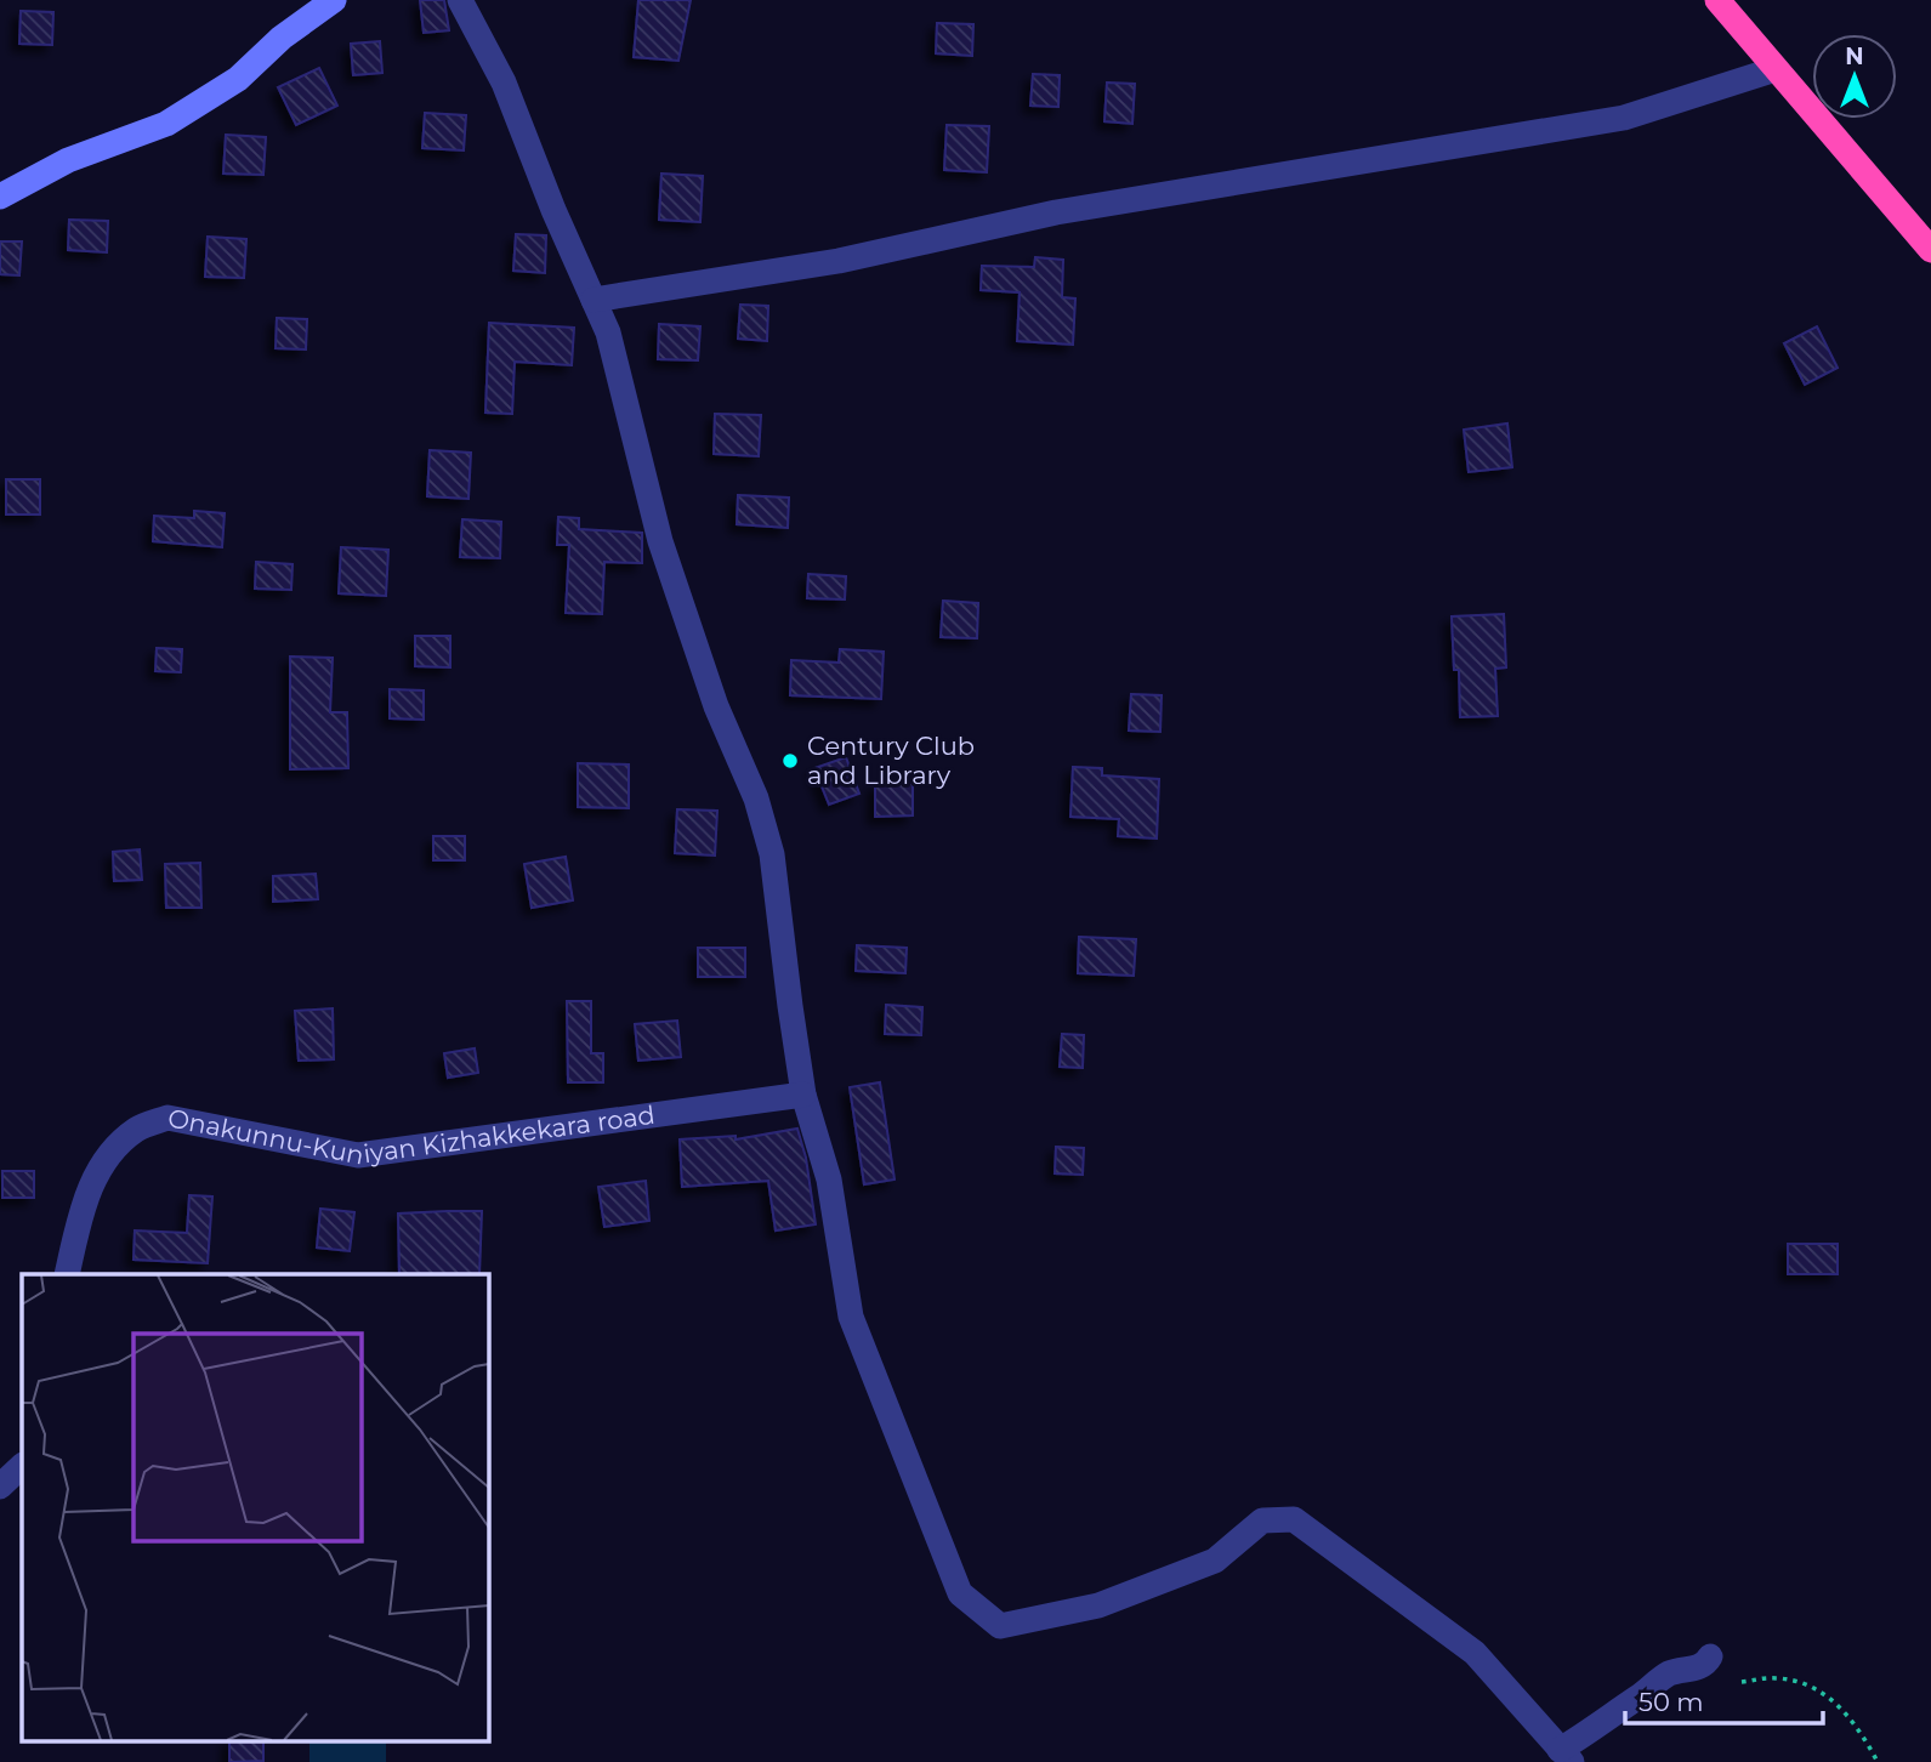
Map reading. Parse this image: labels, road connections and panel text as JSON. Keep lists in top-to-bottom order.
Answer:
{
  "streets": {
    "street": ["Onakunnu-Kuniyan Kizhakkekara road"]
  },
  "places": ["Century Club and Library"],
  "scale_bar": "50 m",
  "north": "top"
}
